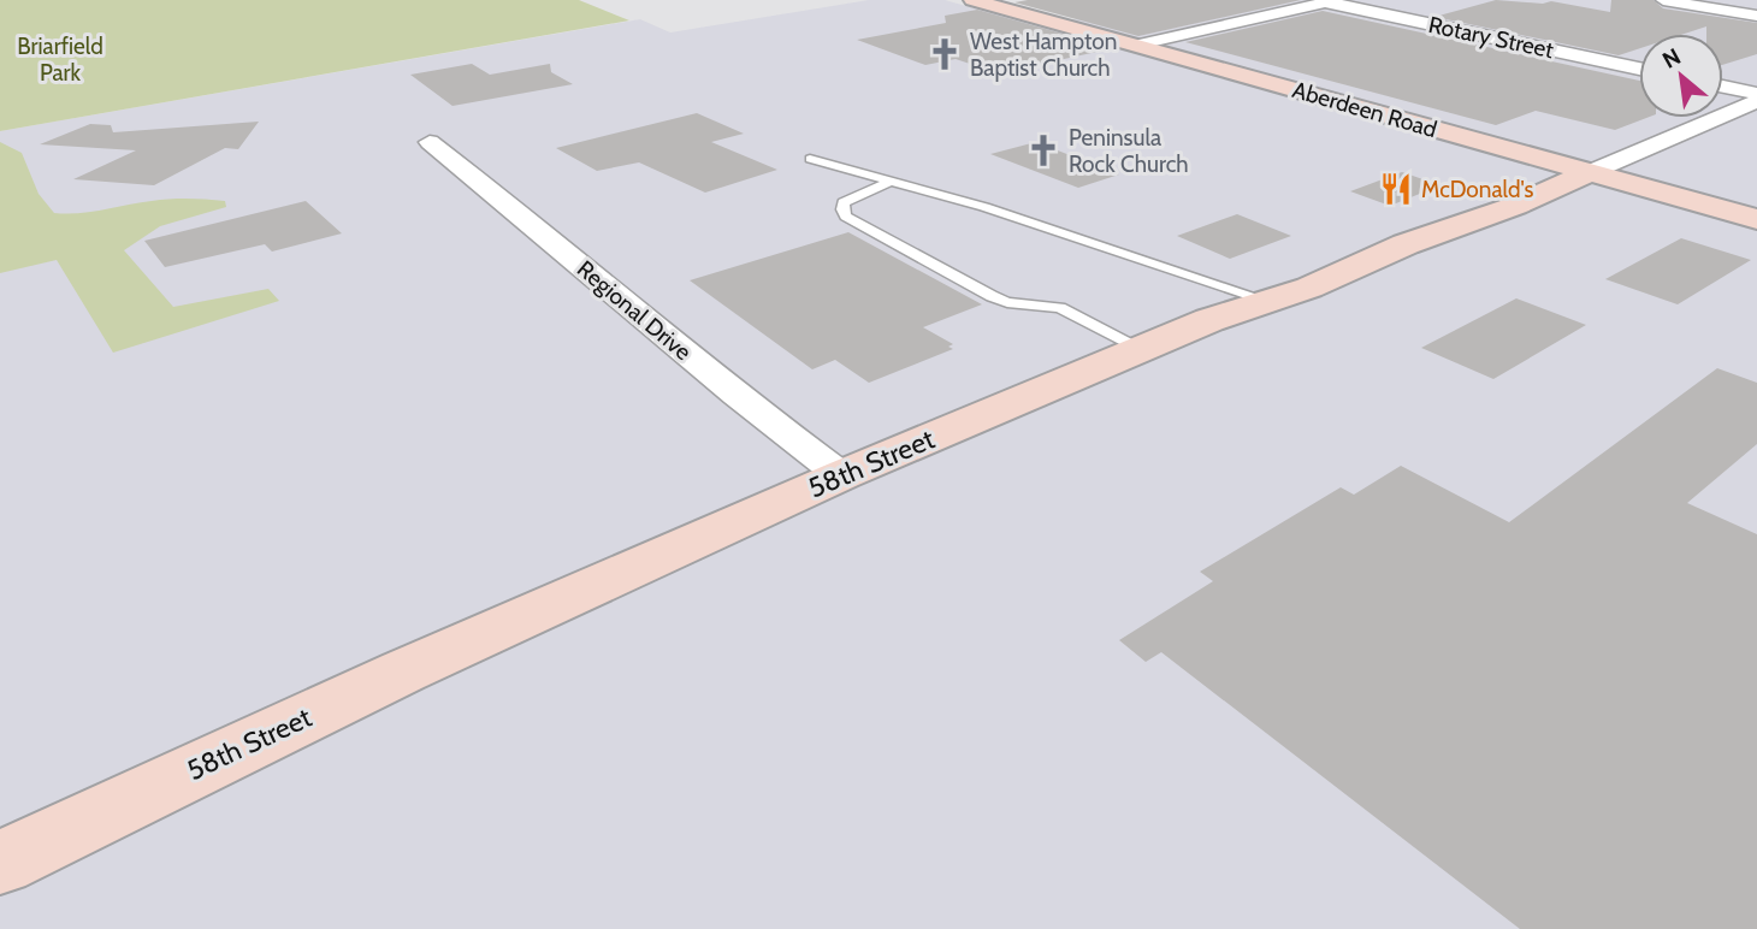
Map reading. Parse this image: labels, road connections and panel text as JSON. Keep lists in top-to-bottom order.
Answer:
{
  "streets": {
    "street": [
      "Rotary Street",
      "Aberdeen Road",
      "Regional Drive",
      "58th Street"
    ]
  },
  "crossings": [
    ["Aberdeen Road", "58th Street"],
    ["Regional Drive", "58th Street"]
  ],
  "parks": ["Briarfield Park"],
  "places": {
    "church": ["West Hampton Baptist Church", "Peninsula Rock Church"],
    "restaurant": ["McDonald's"]
  },
  "north": "top left"
}
